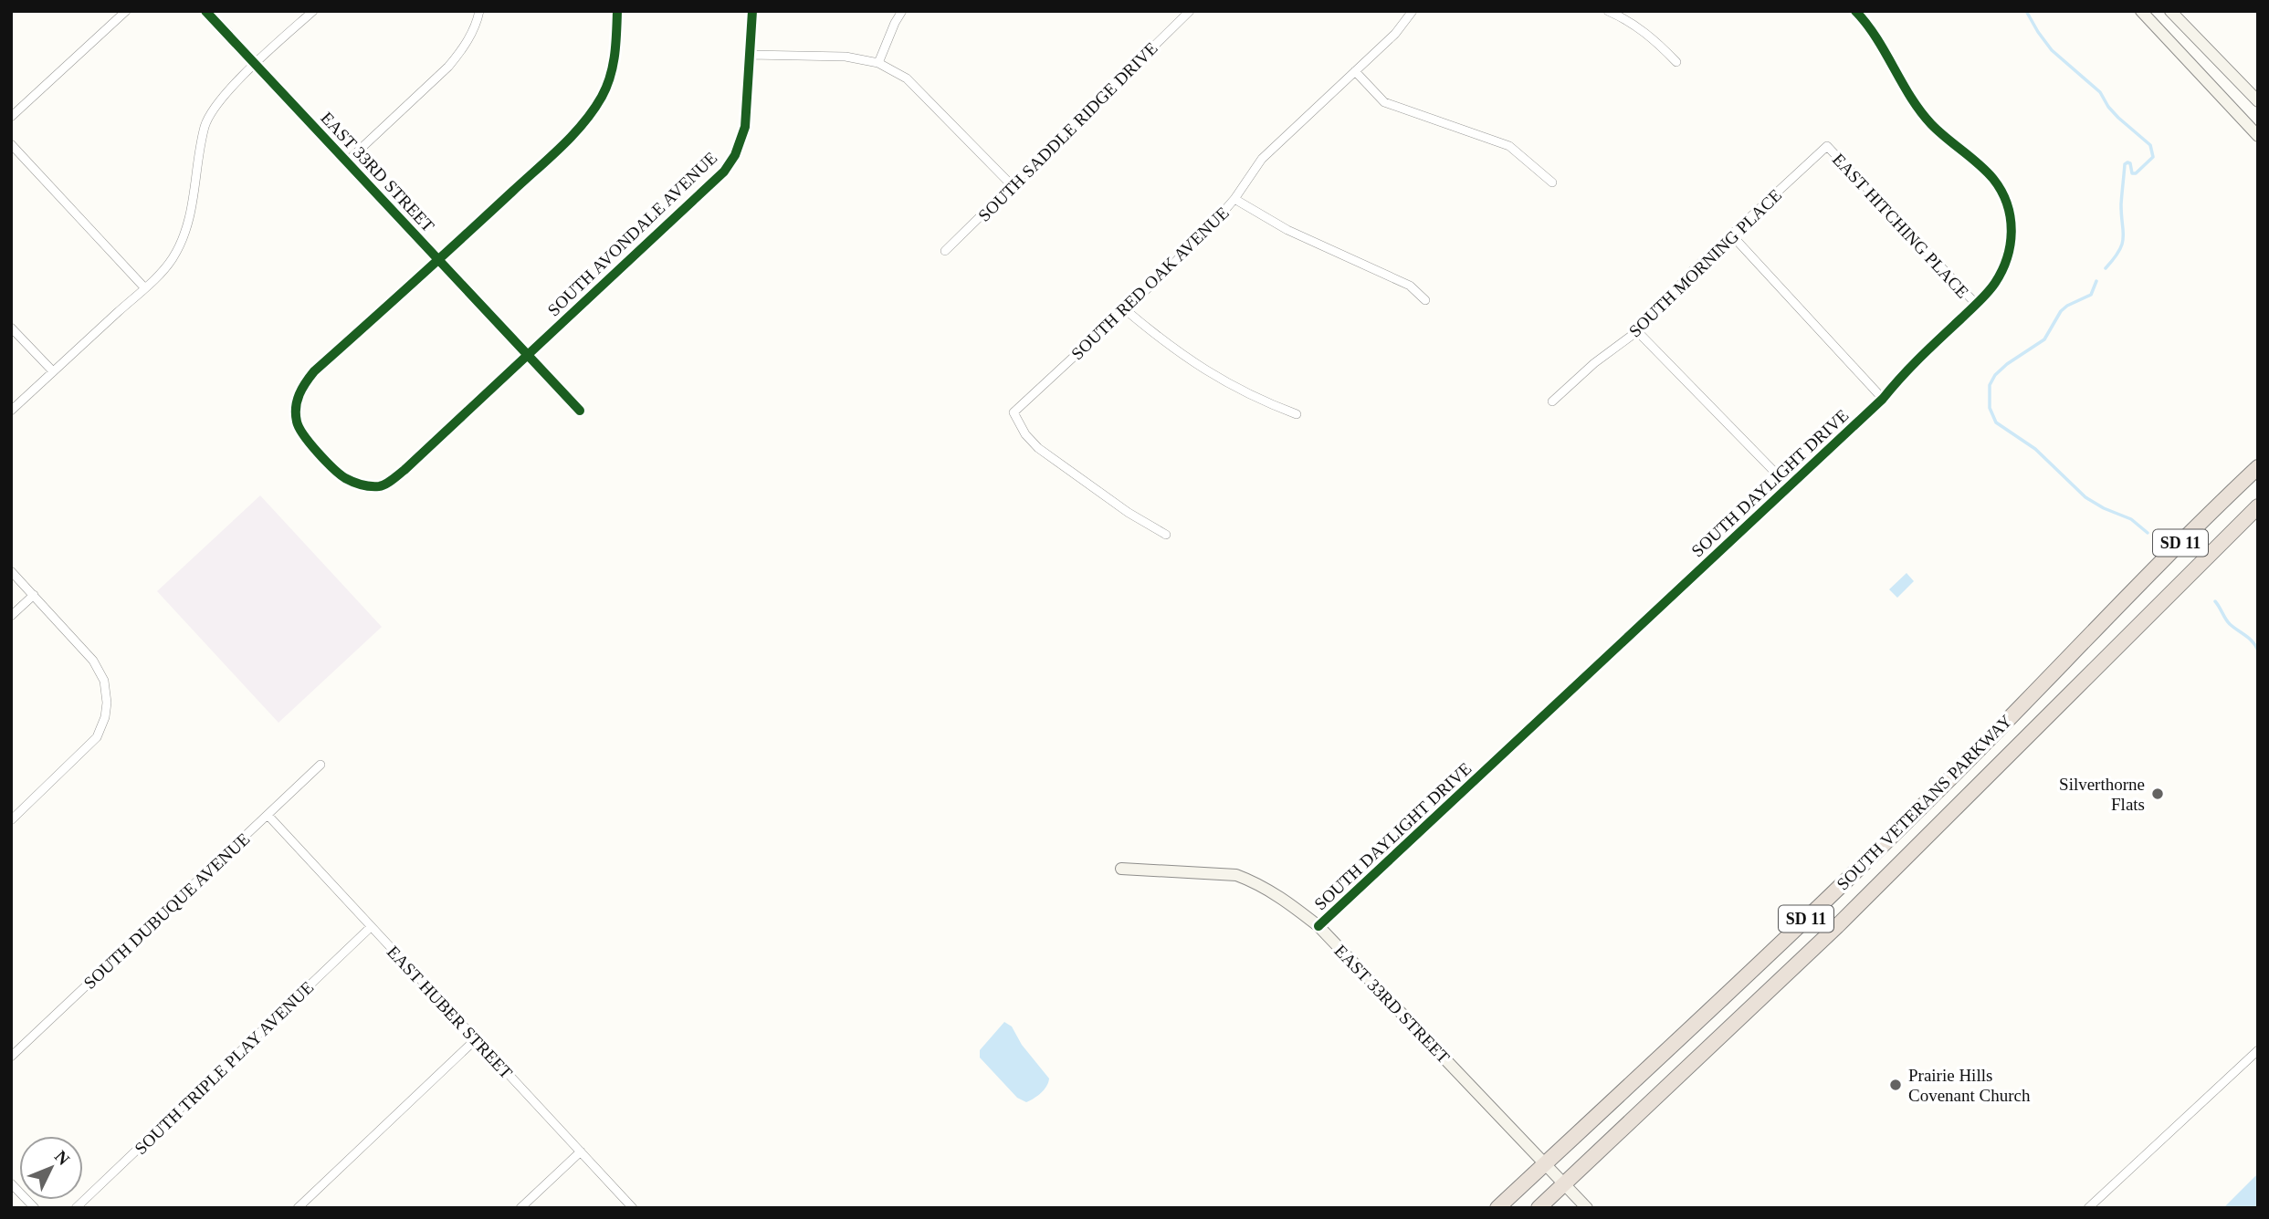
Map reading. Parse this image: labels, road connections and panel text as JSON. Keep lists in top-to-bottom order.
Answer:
{
  "streets": {
    "highway": ["SD 11", "SOUTH VETERANS PARKWAY"],
    "street": [
      "SOUTH SADDLE RIDGE DRIVE",
      "EAST 33RD STREET",
      "EAST HITCHING PLACE",
      "SOUTH AVONDALE AVENUE",
      "SOUTH MORNING PLACE",
      "SOUTH RED OAK AVENUE",
      "SOUTH DAYLIGHT DRIVE",
      "SOUTH DUBUQUE AVENUE",
      "EAST HUBER STREET",
      "SOUTH TRIPLE PLAY AVENUE"
    ]
  },
  "crossings": [
    ["EAST 33RD STREET", "SOUTH AVONDALE AVENUE"],
    ["EAST 33RD STREET", "SOUTH DAYLIGHT DRIVE"],
    ["EAST 33RD STREET", "SOUTH VETERANS PARKWAY"],
    ["EAST HITCHING PLACE", "SOUTH MORNING PLACE"],
    ["EAST HITCHING PLACE", "SOUTH DAYLIGHT DRIVE"],
    ["SOUTH DUBUQUE AVENUE", "EAST HUBER STREET"],
    ["EAST HUBER STREET", "SOUTH TRIPLE PLAY AVENUE"]
  ],
  "places": ["Silverthorne Flats", "Prairie Hills Covenant Church"],
  "north": "top right"
}
